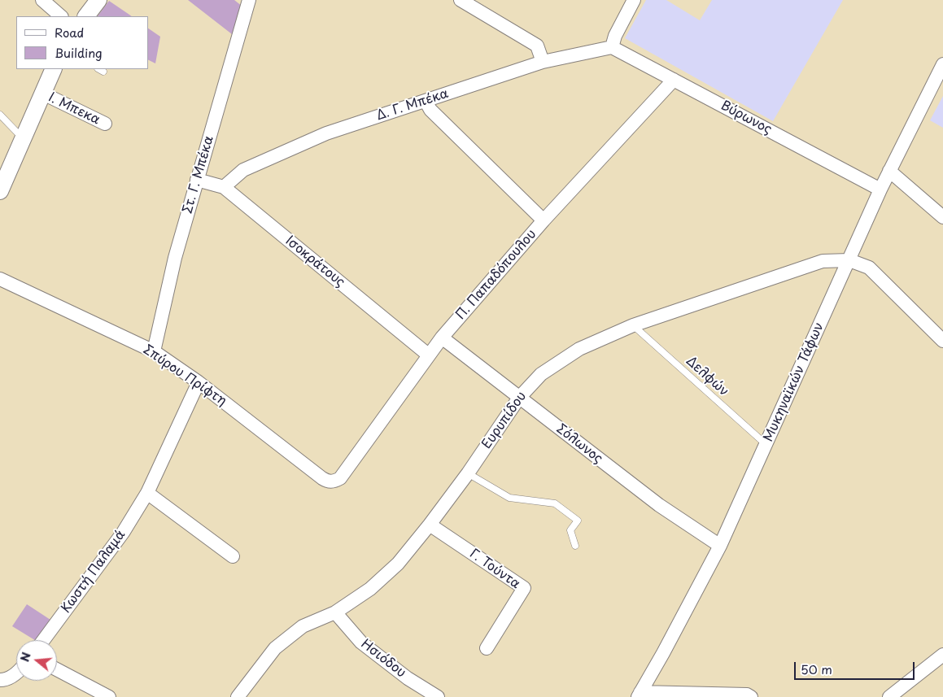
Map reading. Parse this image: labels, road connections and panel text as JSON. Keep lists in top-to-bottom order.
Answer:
{
  "streets": {
    "street": [
      "Δ. Γ. Μπέκα",
      "Ι. Μπεκα",
      "Βύρωνος",
      "Στ. Γ. Μπέκα",
      "Ισοκράτους",
      "Π. Παπαδόπουλου",
      "Σπύρου Πρίφτη",
      "Μυκηναϊκών Τάφων",
      "Ευρυπίδου",
      "Σόλωνος",
      "Γ. Τούντα",
      "Κωστή Παλαμά",
      "Ησιόδου"
    ],
    "lane": ["Δελφών"]
  },
  "crossings": [
    ["Δ. Γ. Μπέκα", "Βύρωνος"],
    ["Δ. Γ. Μπέκα", "Ισοκράτους"],
    ["Βύρωνος", "Π. Παπαδόπουλου"],
    ["Βύρωνος", "Μυκηναϊκών Τάφων"],
    ["Στ. Γ. Μπέκα", "Ισοκράτους"],
    ["Στ. Γ. Μπέκα", "Σπύρου Πρίφτη"],
    ["Ισοκράτους", "Π. Παπαδόπουλου"],
    ["Π. Παπαδόπουλου", "Σπύρου Πρίφτη"],
    ["Π. Παπαδόπουλου", "Σόλωνος"],
    ["Σπύρου Πρίφτη", "Κωστή Παλαμά"],
    ["Δελφών", "Μυκηναϊκών Τάφων"],
    ["Δελφών", "Ευρυπίδου"],
    ["Μυκηναϊκών Τάφων", "Ευρυπίδου"],
    ["Μυκηναϊκών Τάφων", "Σόλωνος"],
    ["Ευρυπίδου", "Σόλωνος"],
    ["Ευρυπίδου", "Γ. Τούντα"],
    ["Ευρυπίδου", "Ησιόδου"]
  ],
  "legend": ["Road", "Building"],
  "scale_bar": "50 m",
  "north": "left"
}
